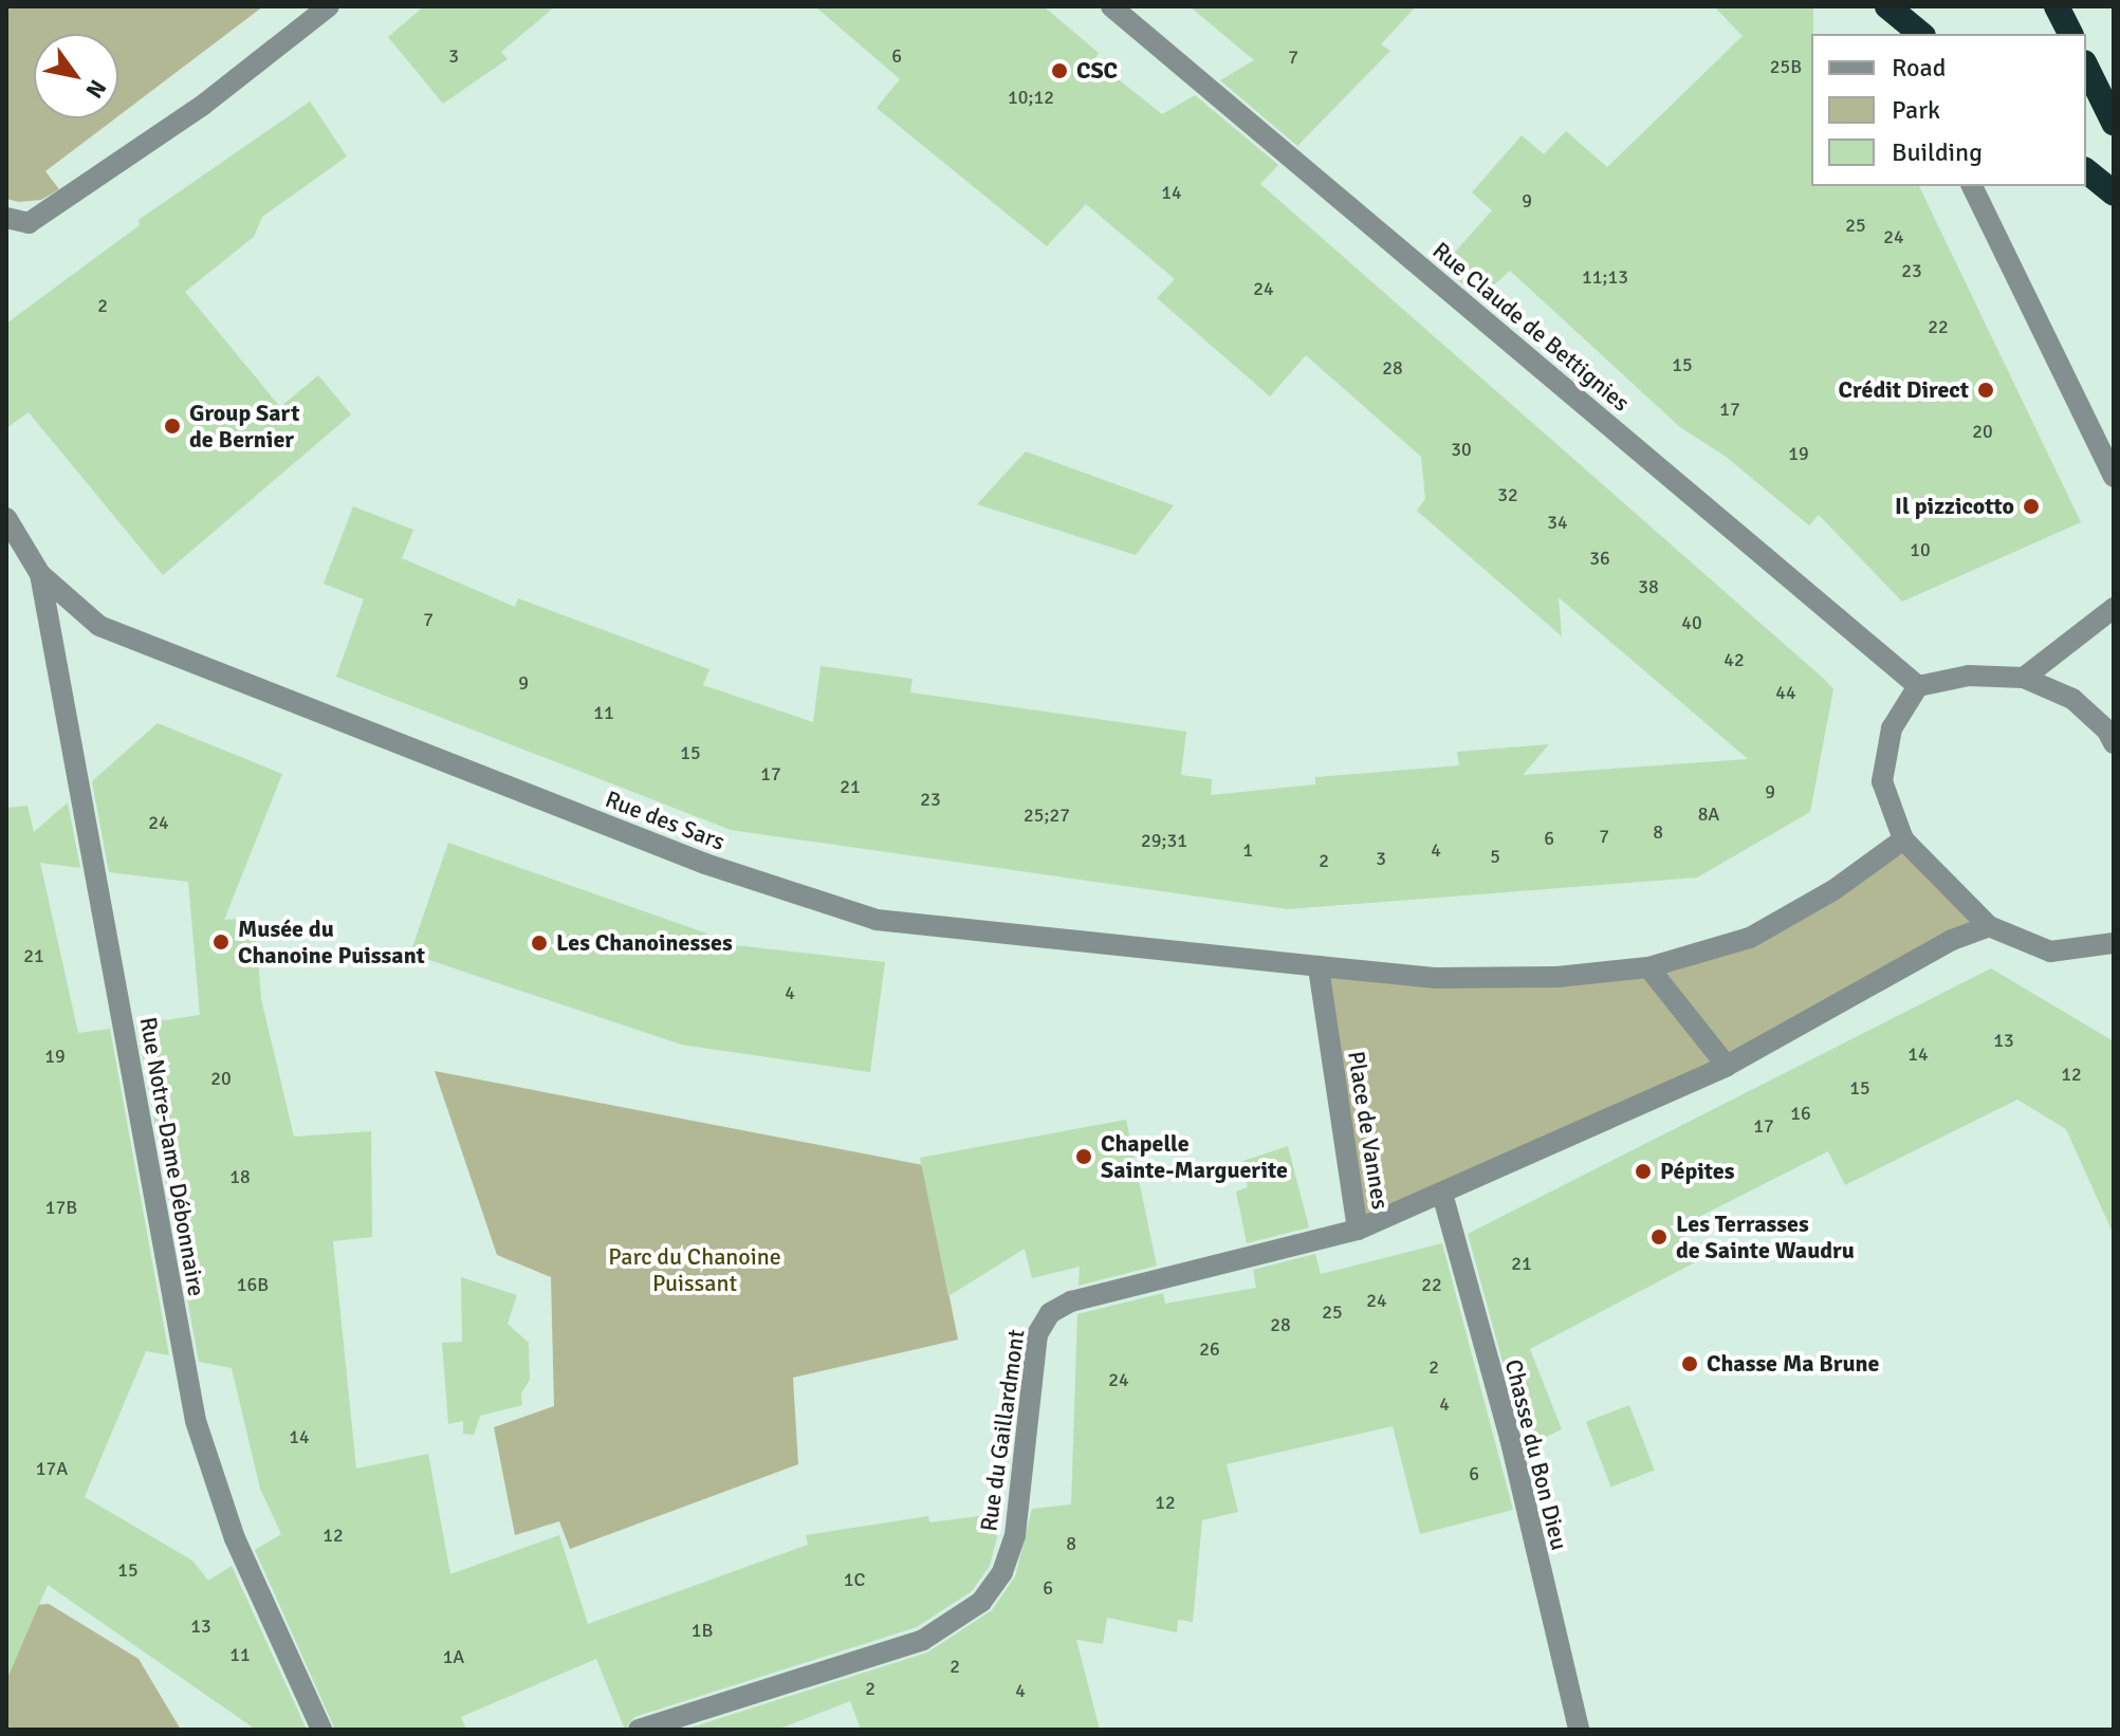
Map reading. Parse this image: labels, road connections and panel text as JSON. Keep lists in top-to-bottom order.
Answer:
{
  "streets": {
    "street": [
      "Rue Claude de Bettignies",
      "Rue des Sars",
      "Place de Vannes",
      "Rue Notre-Dame Débonnaire",
      "Rue du Gaillardmont",
      "Chasse du Bon Dieu"
    ]
  },
  "crossings": [
    ["Rue des Sars", "Place de Vannes"],
    ["Rue des Sars", "Rue Notre-Dame Débonnaire"],
    ["Place de Vannes", "Rue du Gaillardmont"],
    ["Place de Vannes", "Chasse du Bon Dieu"]
  ],
  "parks": ["Parc du Chanoine Puissant"],
  "places": [
    "CSC",
    "Crédit Direct",
    "Group Sart de Bernier",
    "Il pizzicotto",
    "Musée du Chanoine Puissant",
    "Les Chanoinesses",
    "Chapelle Sainte-Marguerite",
    "Pépites",
    "Les Terrasses de Sainte Waudru",
    "Chasse Ma Brune"
  ],
  "house_numbers": [
    "3",
    "6",
    "7",
    "25B",
    "10;12",
    "14",
    "9",
    "25",
    "24",
    "23",
    "11;13",
    "24",
    "2",
    "22",
    "15",
    "28",
    "17",
    "20",
    "30",
    "19",
    "32",
    "34",
    "10",
    "36",
    "38",
    "7",
    "40",
    "42",
    "9",
    "44",
    "11",
    "15",
    "17",
    "21",
    "9",
    "23",
    "8A",
    "25;27",
    "24",
    "8",
    "7",
    "6",
    "29;31",
    "1",
    "4",
    "5",
    "3",
    "2",
    "21",
    "4",
    "13",
    "14",
    "19",
    "12",
    "20",
    "15",
    "16",
    "17",
    "18",
    "17B",
    "21",
    "16B",
    "22",
    "24",
    "25",
    "28",
    "26",
    "2",
    "24",
    "4",
    "14",
    "17A",
    "6",
    "12",
    "12",
    "8",
    "15",
    "1C",
    "6",
    "13",
    "1B",
    "11",
    "1A",
    "2",
    "2",
    "4"
  ],
  "legend": ["Road", "Park", "Building"],
  "north": "bottom right"
}
